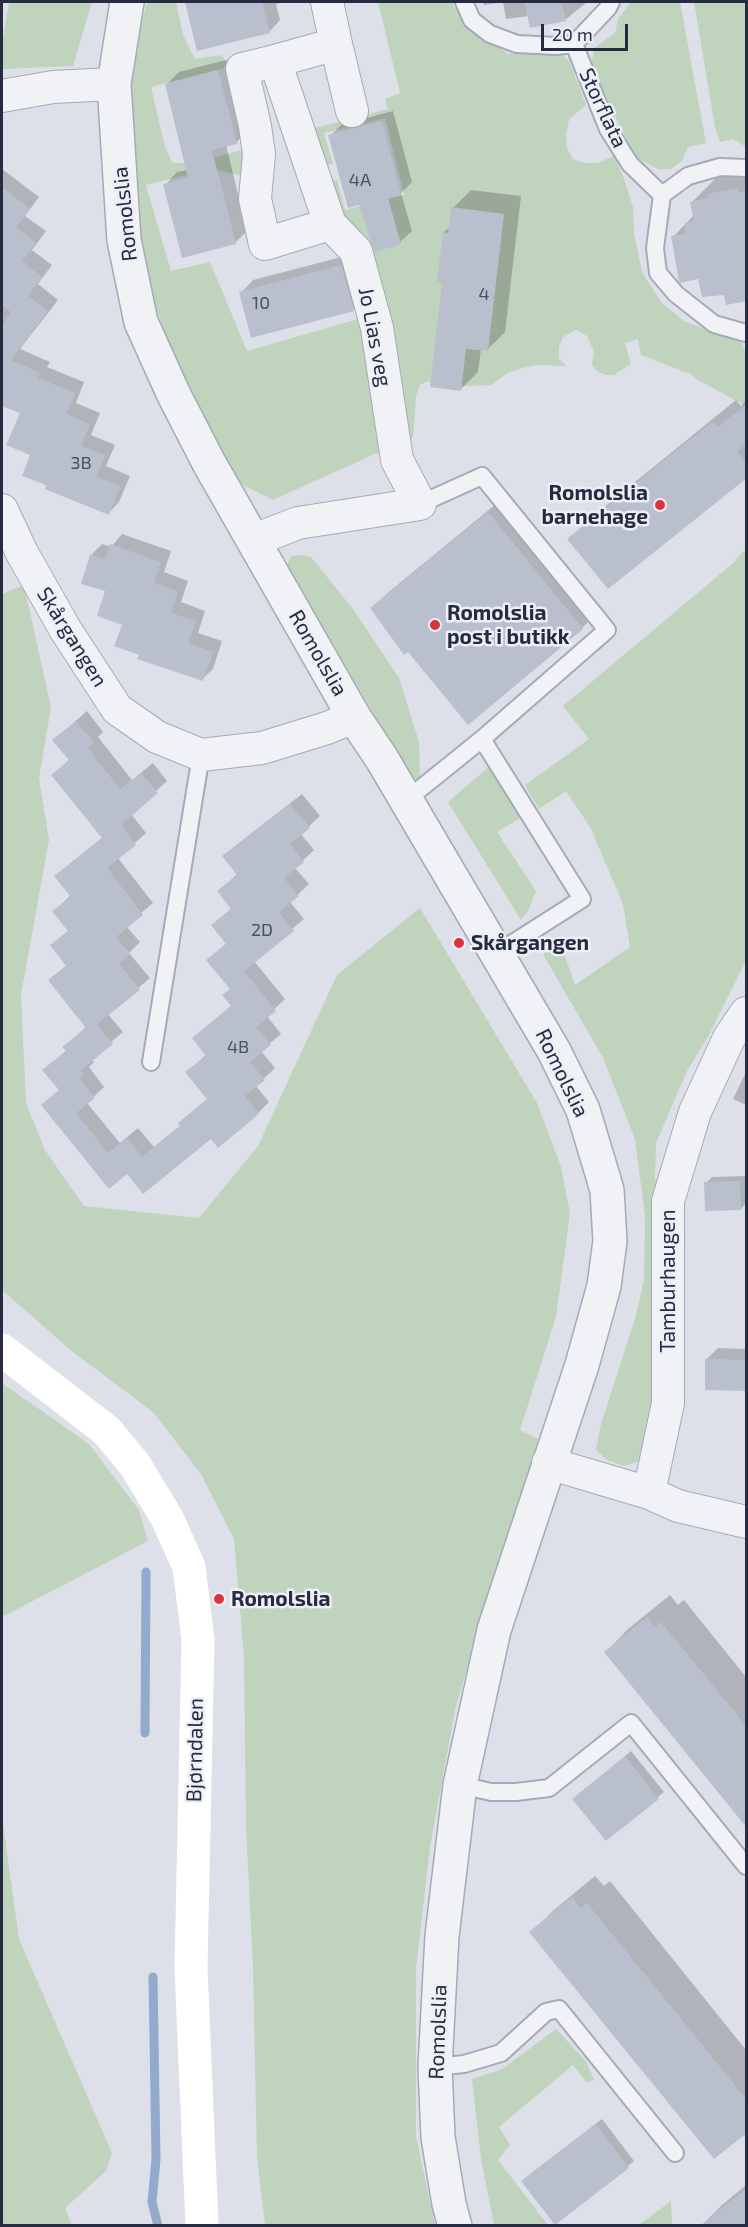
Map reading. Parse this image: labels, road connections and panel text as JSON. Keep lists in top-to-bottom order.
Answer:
{
  "streets": {
    "main road": ["Bjørndalen"],
    "street": [
      "Romolslia",
      "Jo Lias veg",
      "Skårgangen",
      "Tamburhaugen"
    ],
    "lane": ["Storflata"]
  },
  "crossings": [
    ["Romolslia", "Skårgangen"]
  ],
  "places": [
    "Romolslia barnehage",
    "Romolslia post i butikk",
    "Skårgangen",
    "Romolslia"
  ],
  "house_numbers": [
    "4A",
    "4",
    "10",
    "3B",
    "2D",
    "4B"
  ],
  "scale_bar": "20 m"
}
